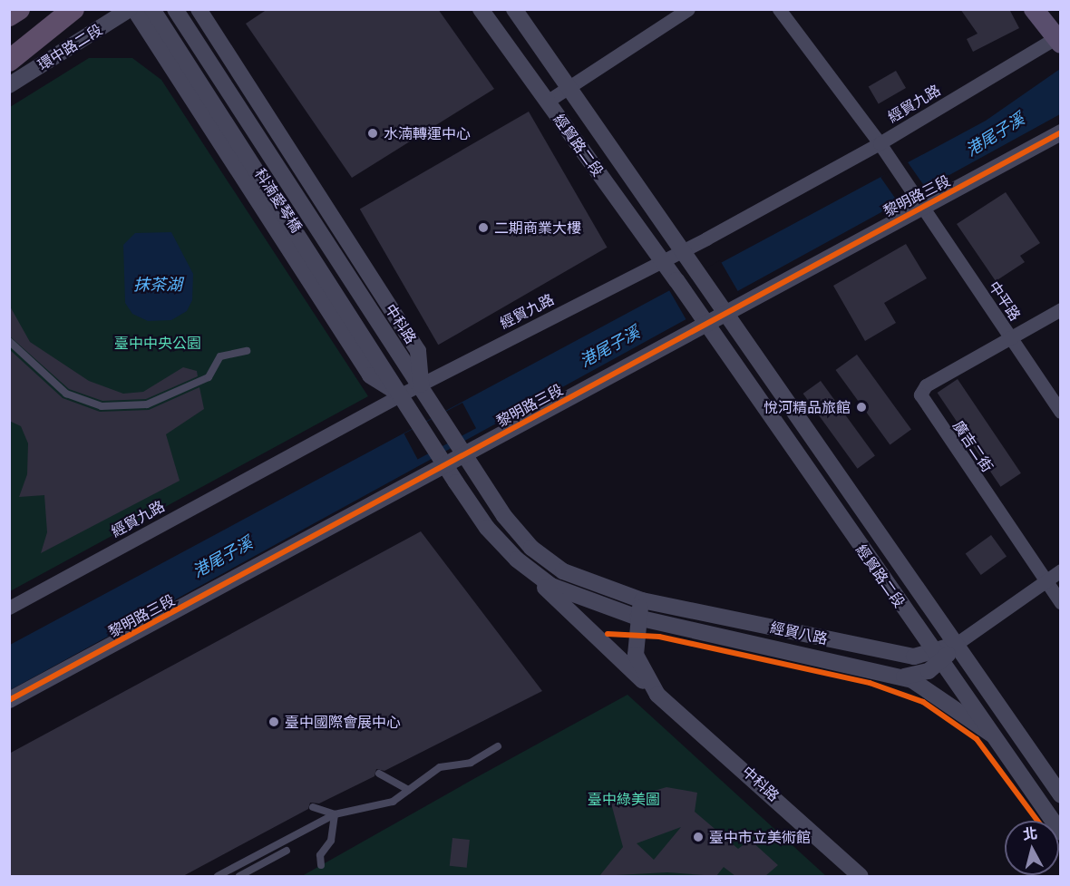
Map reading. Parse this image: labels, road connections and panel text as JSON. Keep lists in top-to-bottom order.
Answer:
{
  "streets": {
    "street": [
      "環中路二段",
      "經貿九路",
      "經貿路二段",
      "黎明路三段",
      "科湳愛琴橋",
      "中平路",
      "中科路",
      "廣吉二街",
      "經貿八路"
    ]
  },
  "crossings": [
    ["經貿九路", "經貿路二段"],
    ["經貿九路", "科湳愛琴橋"],
    ["經貿九路", "中平路"],
    ["經貿九路", "中科路"],
    ["經貿路二段", "黎明路三段"],
    ["經貿路二段", "經貿八路"],
    ["黎明路三段", "中平路"],
    ["黎明路三段", "中科路"],
    ["科湳愛琴橋", "中科路"],
    ["中平路", "廣吉二街"],
    ["中科路", "經貿八路"],
    ["廣吉二街", "經貿八路"]
  ],
  "water": ["港尾子溪", "抹茶湖"],
  "parks": ["臺中中央公園", "臺中綠美圖"],
  "places": [
    "水湳轉運中心",
    "二期商業大樓",
    "悅河精品旅館",
    "臺中國際會展中心",
    "臺中市立美術館"
  ],
  "north": "top"
}
